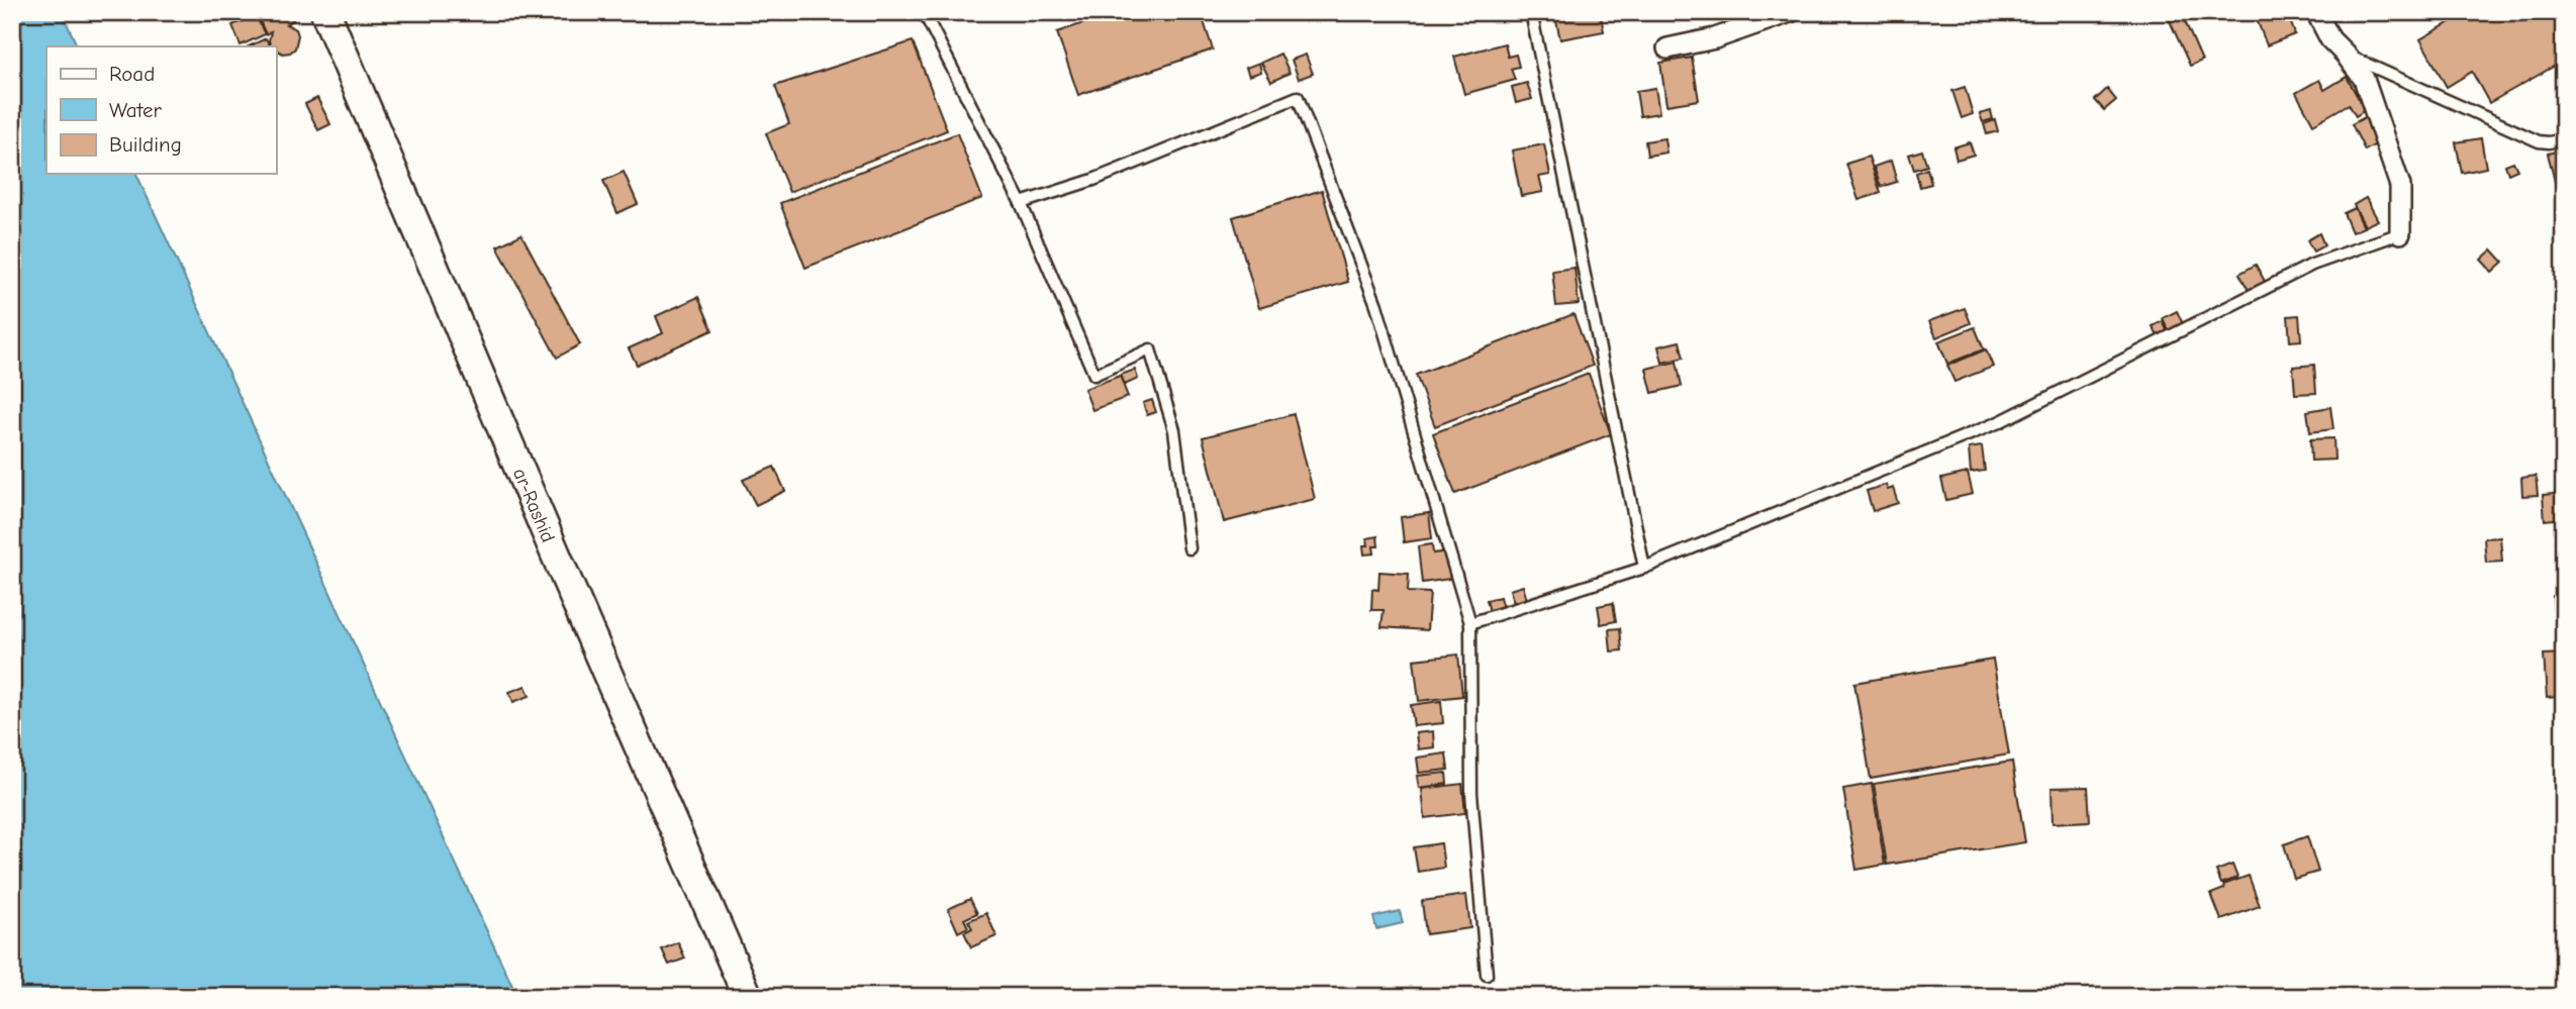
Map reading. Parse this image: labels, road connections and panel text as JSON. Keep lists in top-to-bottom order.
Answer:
{
  "streets": {
    "main road": ["ar-Rashid"]
  },
  "legend": ["Road", "Water", "Building"]
}
